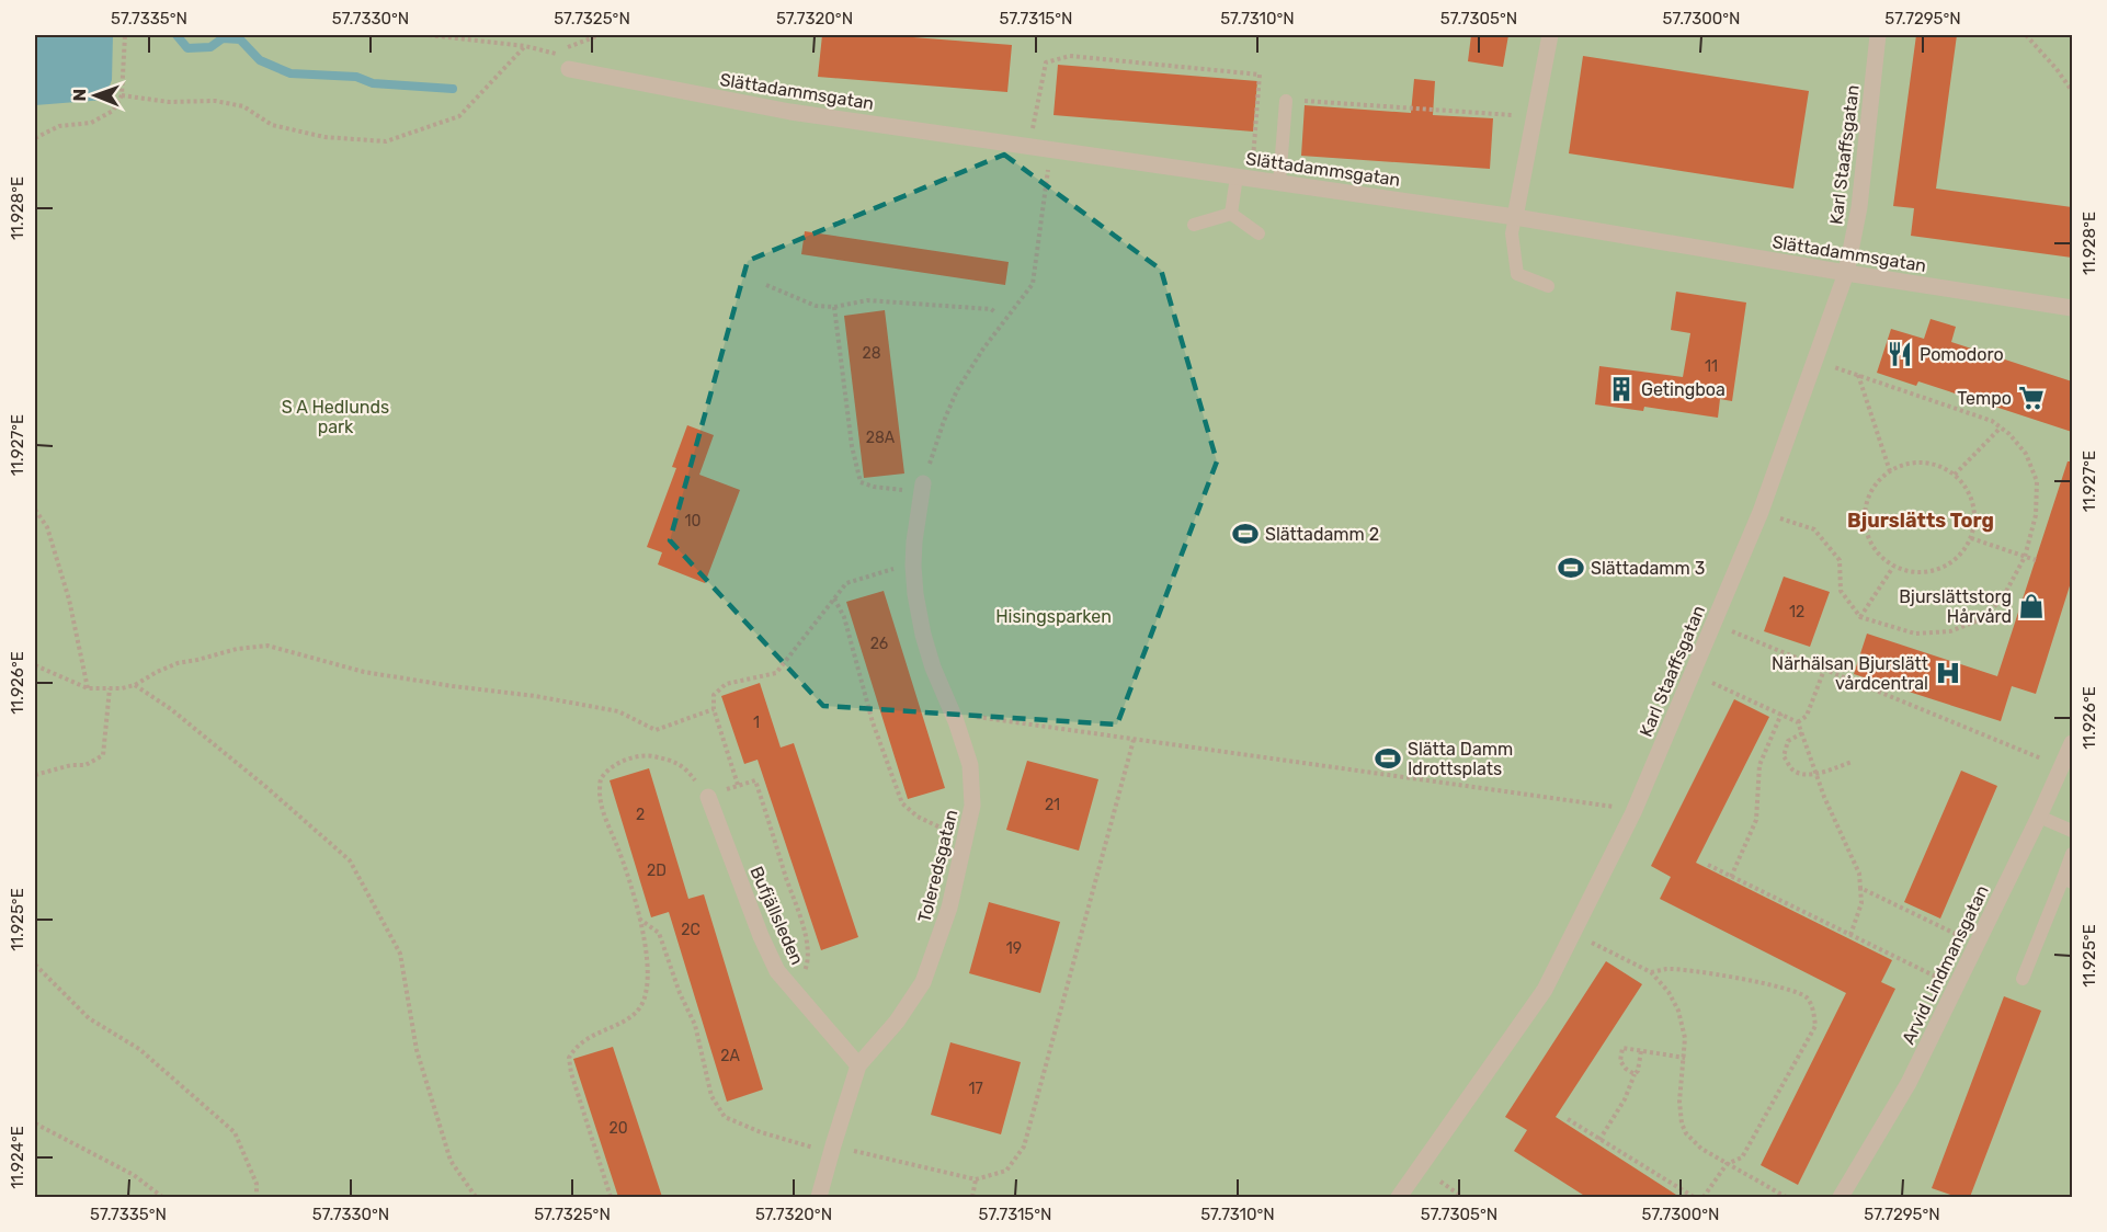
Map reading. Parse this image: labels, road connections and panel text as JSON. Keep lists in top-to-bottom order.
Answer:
{
  "streets": {
    "street": [
      "Slättadammsgatan",
      "Karl Staaffsgatan",
      "Toleredsgatan",
      "Bufjällsleden",
      "Arvid Lindmansgatan"
    ]
  },
  "crossings": [
    ["Slättadammsgatan", "Karl Staaffsgatan"],
    ["Toleredsgatan", "Bufjällsleden"]
  ],
  "districts": ["Bjurslätts Torg"],
  "parks": ["S A Hedlunds park", "Hisingsparken"],
  "places": {
    "restaurant": ["Pomodoro"],
    "building": ["Getingboa"],
    "supermarket": ["Tempo"],
    "sports": ["Slättadamm 2", "Slättadamm 3", "Slätta Damm Idrottsplats"],
    "shop": ["Bjurslättstorg Hårvård"],
    "hospital": ["Närhälsan Bjurslätt vårdcentral"]
  },
  "house_numbers": [
    "28",
    "11",
    "28A",
    "10",
    "12",
    "26",
    "1",
    "21",
    "2",
    "2D",
    "2C",
    "19",
    "2A",
    "17",
    "20"
  ],
  "north": "left",
  "coordinates": [
    "57.7335°N",
    "57.7330°N",
    "57.7325°N",
    "57.7320°N",
    "57.7315°N",
    "57.7310°N",
    "57.7305°N",
    "57.7300°N",
    "57.7295°N",
    "11.928°E",
    "11.927°E",
    "11.926°E",
    "11.925°E",
    "11.924°E"
  ]
}
